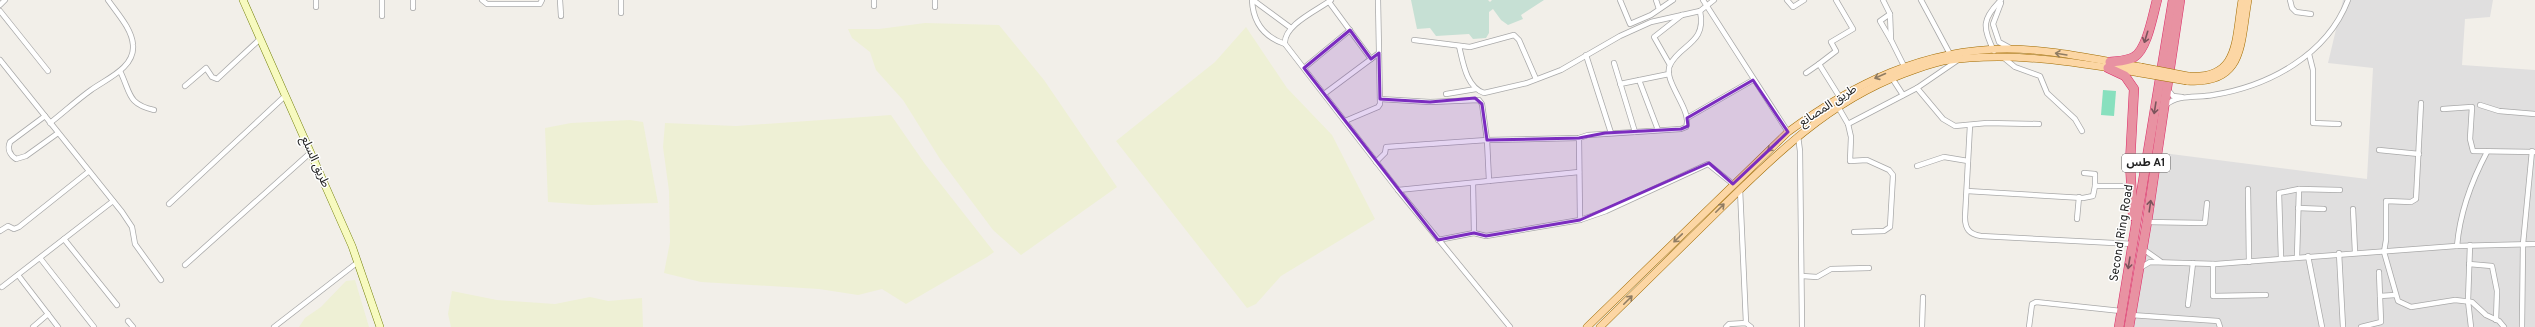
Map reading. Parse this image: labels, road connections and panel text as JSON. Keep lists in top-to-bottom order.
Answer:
{
  "streets": {
    "highway": ["طس A1", "Second Ring Road"],
    "main road": ["طريق المصانع"],
    "street": ["طريق السلع"]
  }
}
